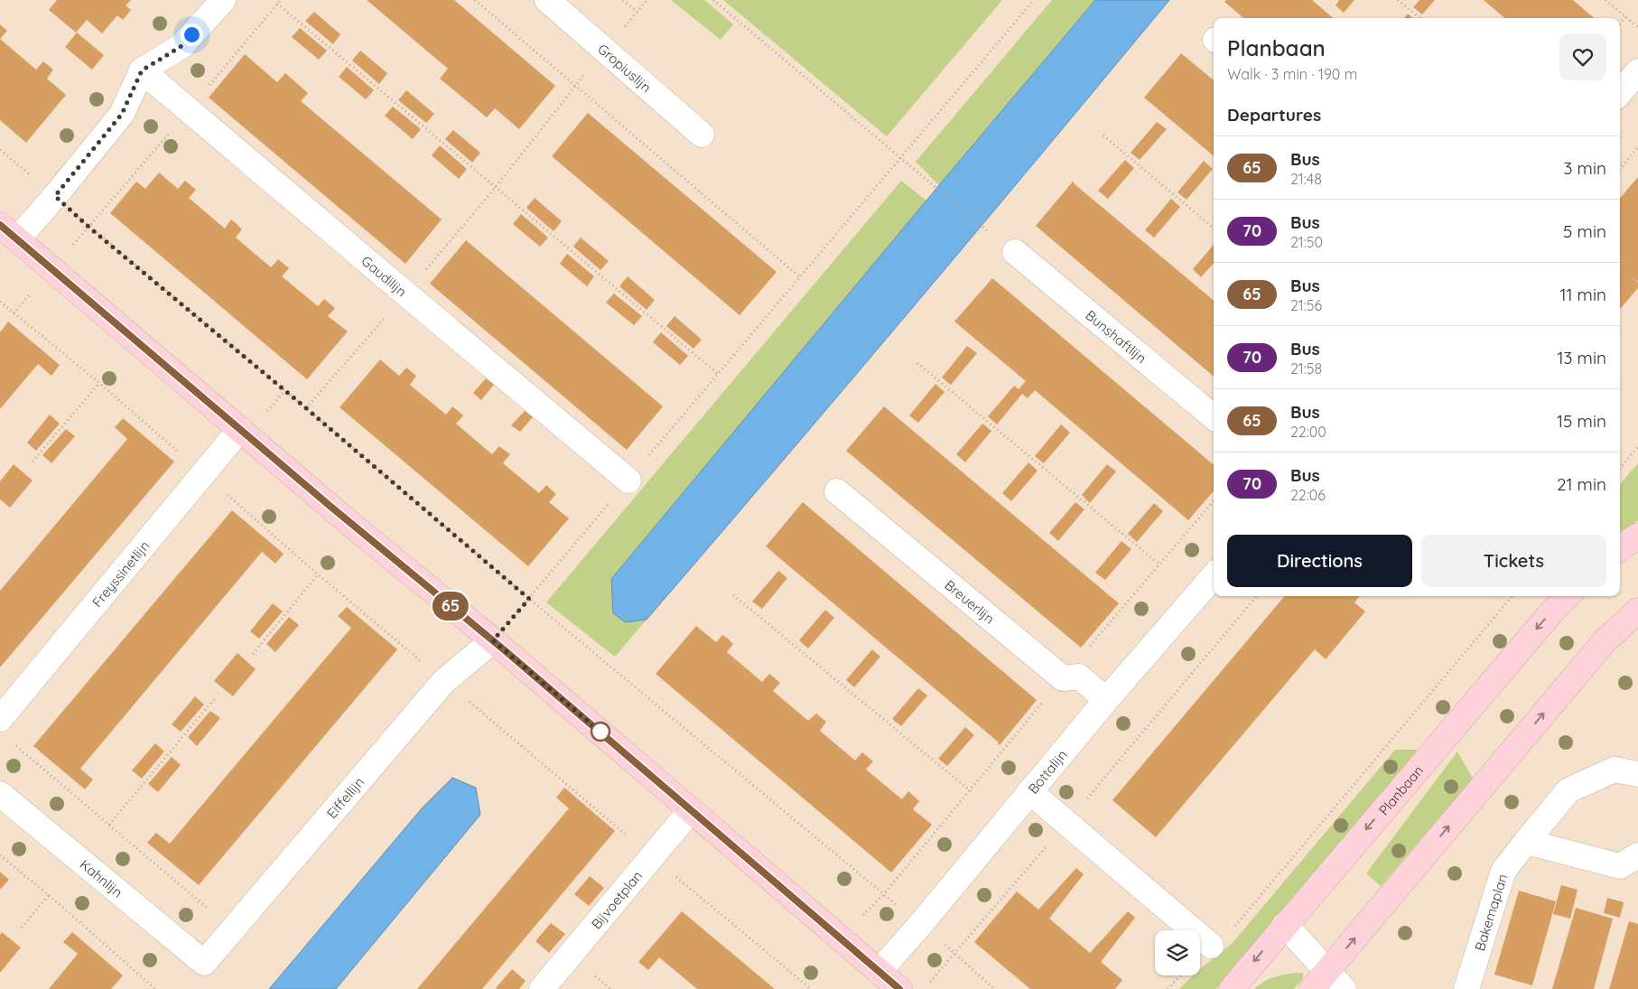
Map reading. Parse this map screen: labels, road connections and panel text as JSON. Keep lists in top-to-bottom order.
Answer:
{
  "streets": {
    "street": [
      "Gropiuslijn",
      "Gaudilijn",
      "Bunshaftlijn",
      "Freyssinetlijn",
      "Breuerlijn",
      "Bottalijn",
      "Planbaan",
      "Eiffellijn",
      "Kahnlijn",
      "Bijvoetplan",
      "Bakemaplan"
    ]
  },
  "crossings": [
    ["Eiffellijn", "Kahnlijn"]
  ],
  "lines": ["bus line 65"],
  "page": {
    "on_map": "65",
    "heading": [
      ["Planbaan", "Walk · 3 min · 190 m"],
      "Departures"
    ],
    "list": [
      {
        "mark": "65",
        "name": "Bus",
        "note": "21:48",
        "value": "3 min"
      },
      {
        "mark": "70",
        "name": "Bus",
        "note": "21:50",
        "value": "5 min"
      },
      {
        "mark": "65",
        "name": "Bus",
        "note": "21:56",
        "value": "11 min"
      },
      {
        "mark": "70",
        "name": "Bus",
        "note": "21:58",
        "value": "13 min"
      },
      {
        "mark": "65",
        "name": "Bus",
        "note": "22:00",
        "value": "15 min"
      },
      {
        "mark": "70",
        "name": "Bus",
        "note": "22:06",
        "value": "21 min"
      }
    ],
    "buttons": ["Directions", "Tickets"]
  }
}
